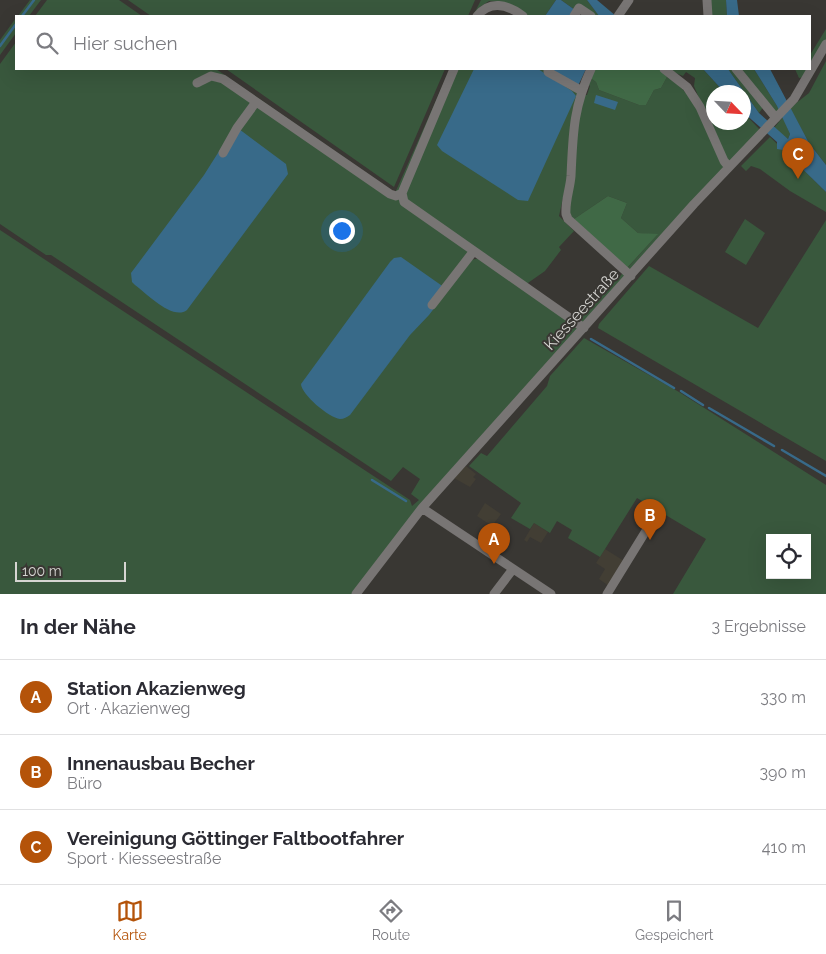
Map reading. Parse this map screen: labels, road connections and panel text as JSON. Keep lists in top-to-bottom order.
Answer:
{
  "streets": {
    "street": ["Kiesseestraße"]
  },
  "scale_bar": "100 m",
  "north": "bottom right",
  "page": {
    "search": "Hier suchen",
    "pins": ["C", "B", "A"],
    "scale": "100 m",
    "heading": ["In der Nähe", "3 Ergebnisse"],
    "list": [
      {
        "mark": "A",
        "name": "Station Akazienweg",
        "note": "Ort · Akazienweg",
        "value": "330 m"
      },
      {
        "mark": "B",
        "name": "Innenausbau Becher",
        "note": "Büro",
        "value": "390 m"
      },
      {
        "mark": "C",
        "name": "Vereinigung Göttinger Faltbootfahrer",
        "note": "Sport · Kiesseestraße",
        "value": "410 m"
      }
    ],
    "nav": ["Karte", "Route", "Gespeichert"]
  }
}
